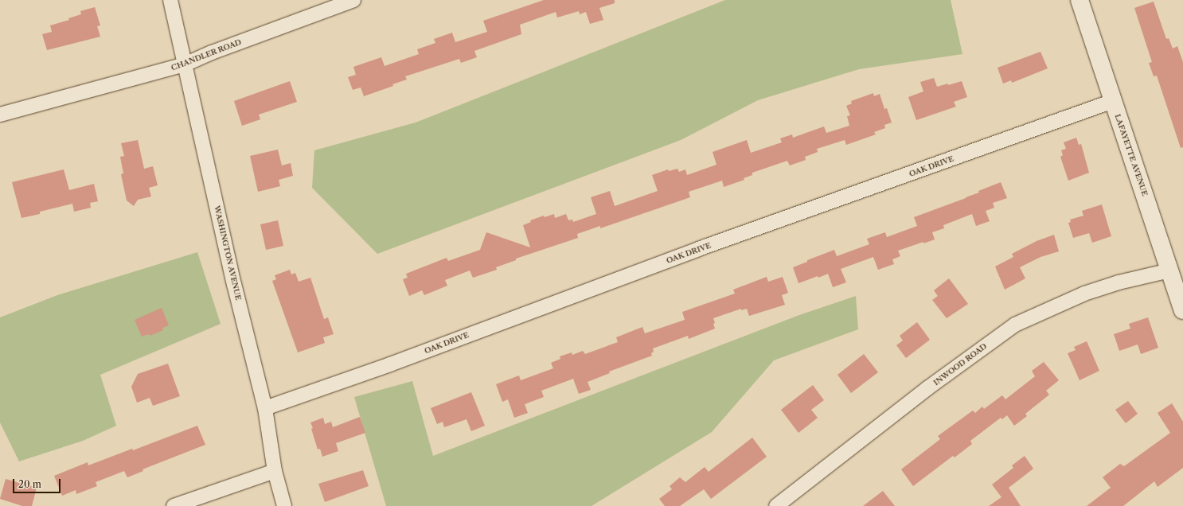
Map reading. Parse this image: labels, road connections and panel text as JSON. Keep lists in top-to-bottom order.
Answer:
{
  "streets": {
    "street": [
      "CHANDLER ROAD",
      "LAFAYETTE AVENUE",
      "OAK DRIVE",
      "WASHINGTON AVENUE",
      "INWOOD ROAD"
    ]
  },
  "crossings": [
    ["CHANDLER ROAD", "WASHINGTON AVENUE"],
    ["LAFAYETTE AVENUE", "OAK DRIVE"],
    ["LAFAYETTE AVENUE", "INWOOD ROAD"],
    ["OAK DRIVE", "WASHINGTON AVENUE"]
  ],
  "scale_bar": "20 m"
}
